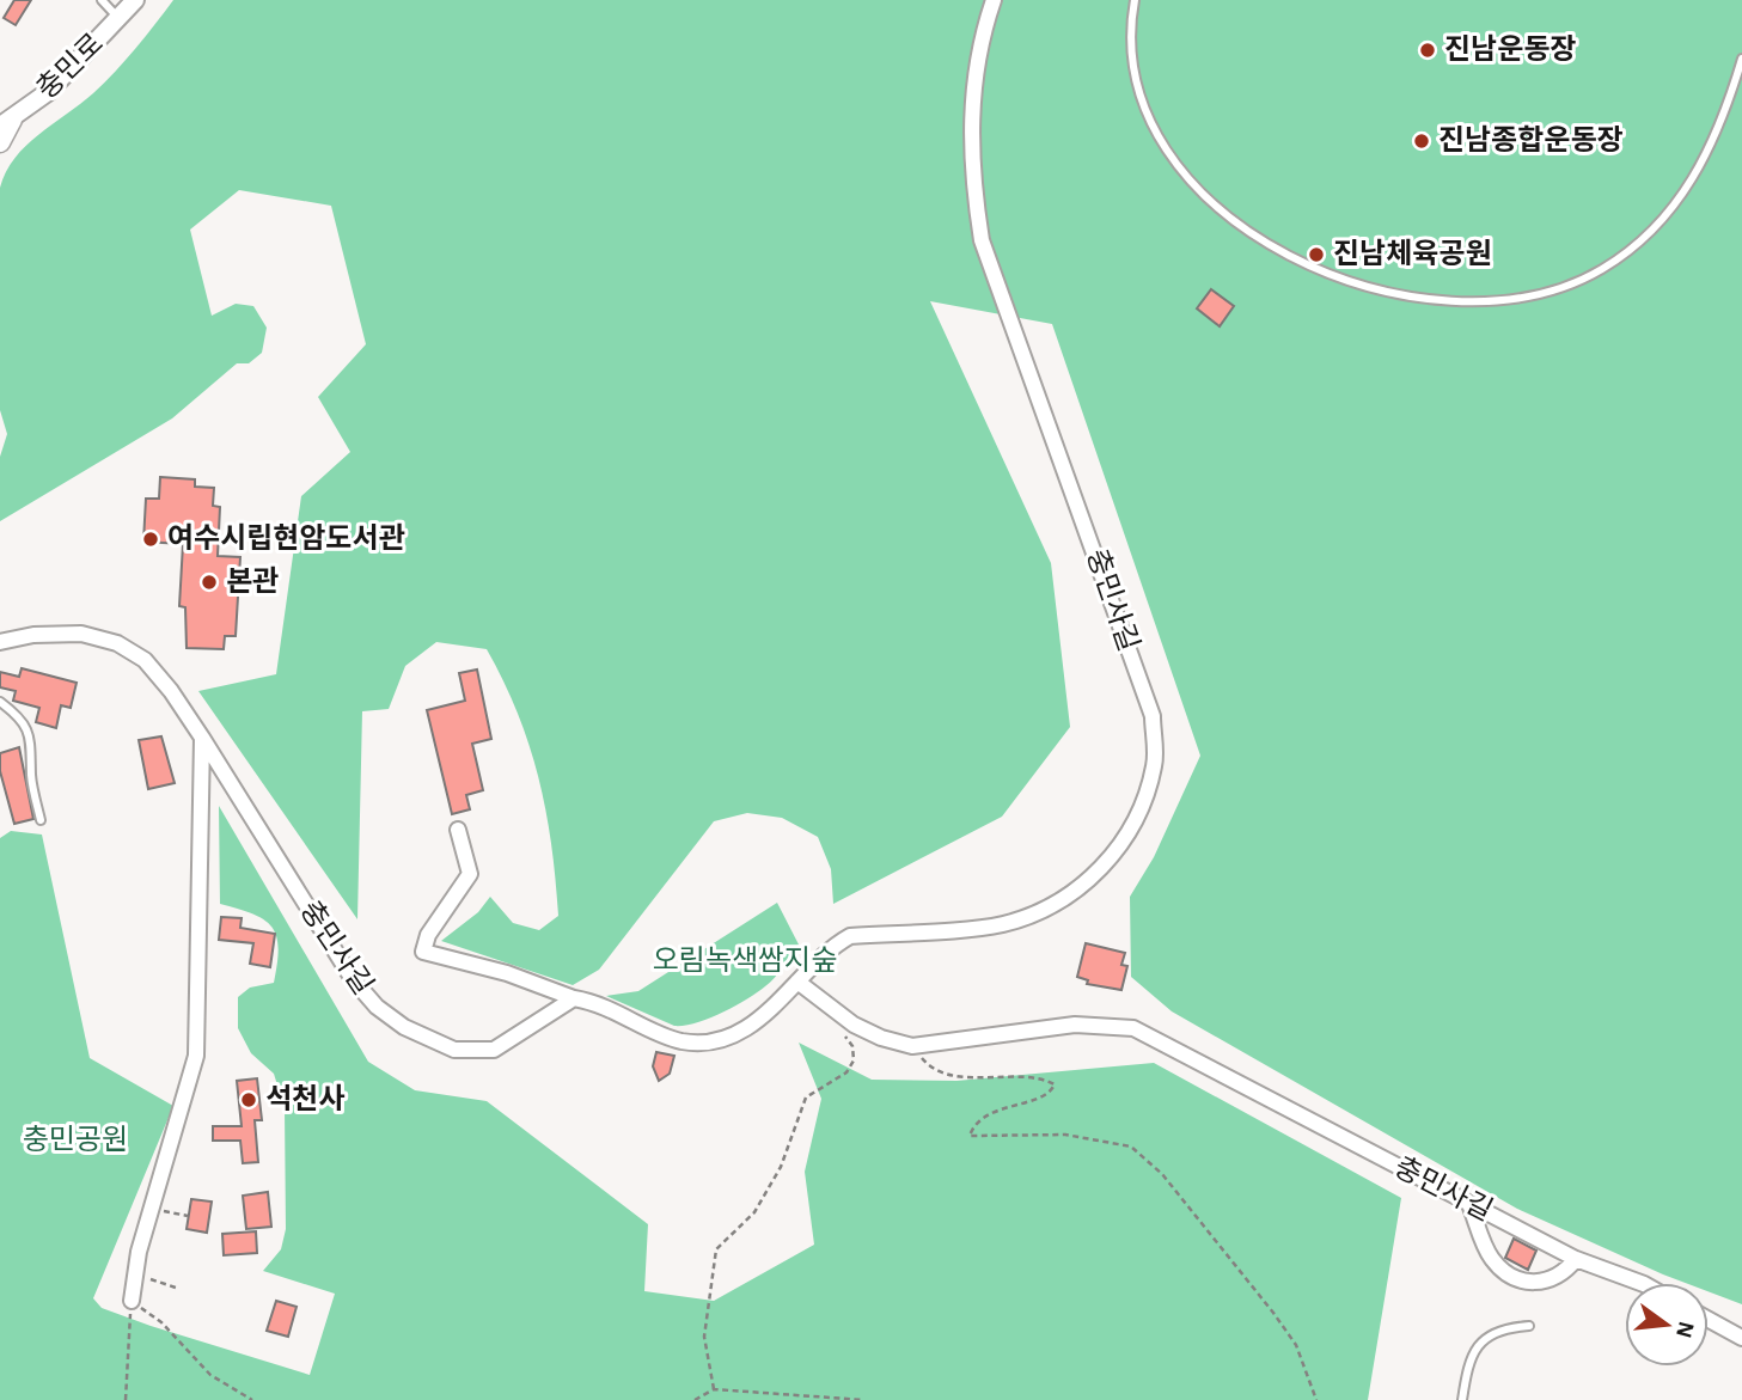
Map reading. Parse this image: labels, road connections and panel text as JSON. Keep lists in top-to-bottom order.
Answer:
{
  "streets": {
    "street": ["충민로", "충민사길"]
  },
  "parks": ["오림녹색쌈지숲", "충민공원"],
  "places": [
    "진남운동장",
    "진남종합운동장",
    "진남체육공원",
    "여수시립현암도서관",
    "본관",
    "석천사"
  ],
  "north": "right"
}
